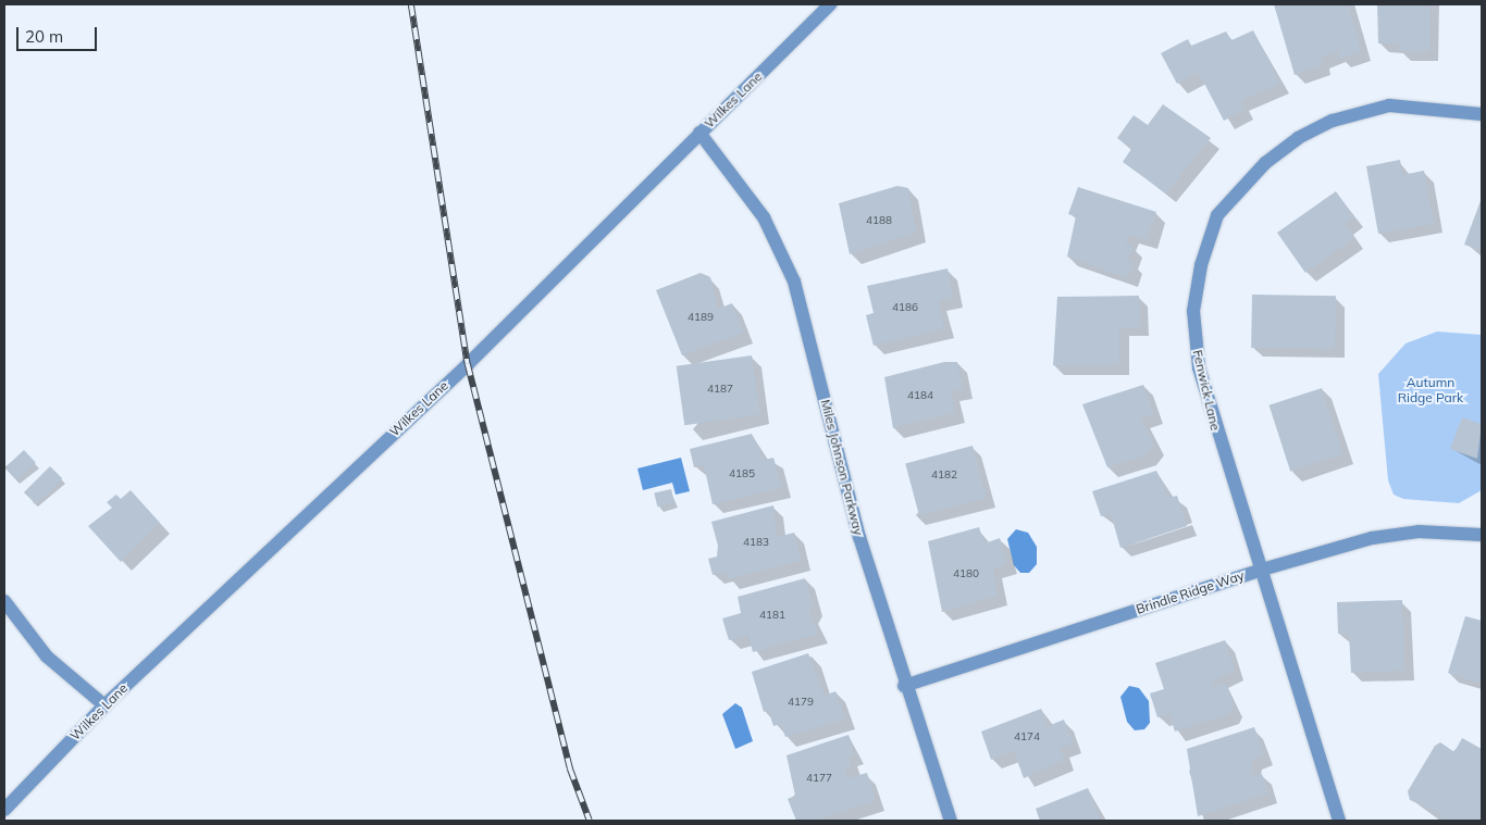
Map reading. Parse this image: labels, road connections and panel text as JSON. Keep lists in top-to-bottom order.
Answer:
{
  "streets": {
    "street": [
      "Wilkes Lane",
      "Fenwick Lane",
      "Miles Johnson Parkway",
      "Brindle Ridge Way"
    ]
  },
  "crossings": [
    ["Wilkes Lane", "Miles Johnson Parkway"],
    ["Fenwick Lane", "Brindle Ridge Way"],
    ["Miles Johnson Parkway", "Brindle Ridge Way"]
  ],
  "parks": ["Autumn Ridge Park"],
  "house_numbers": [
    "4188",
    "4186",
    "4189",
    "4187",
    "4184",
    "4185",
    "4182",
    "4183",
    "4180",
    "4181",
    "4179",
    "4174",
    "4177"
  ],
  "scale_bar": "20 m"
}
